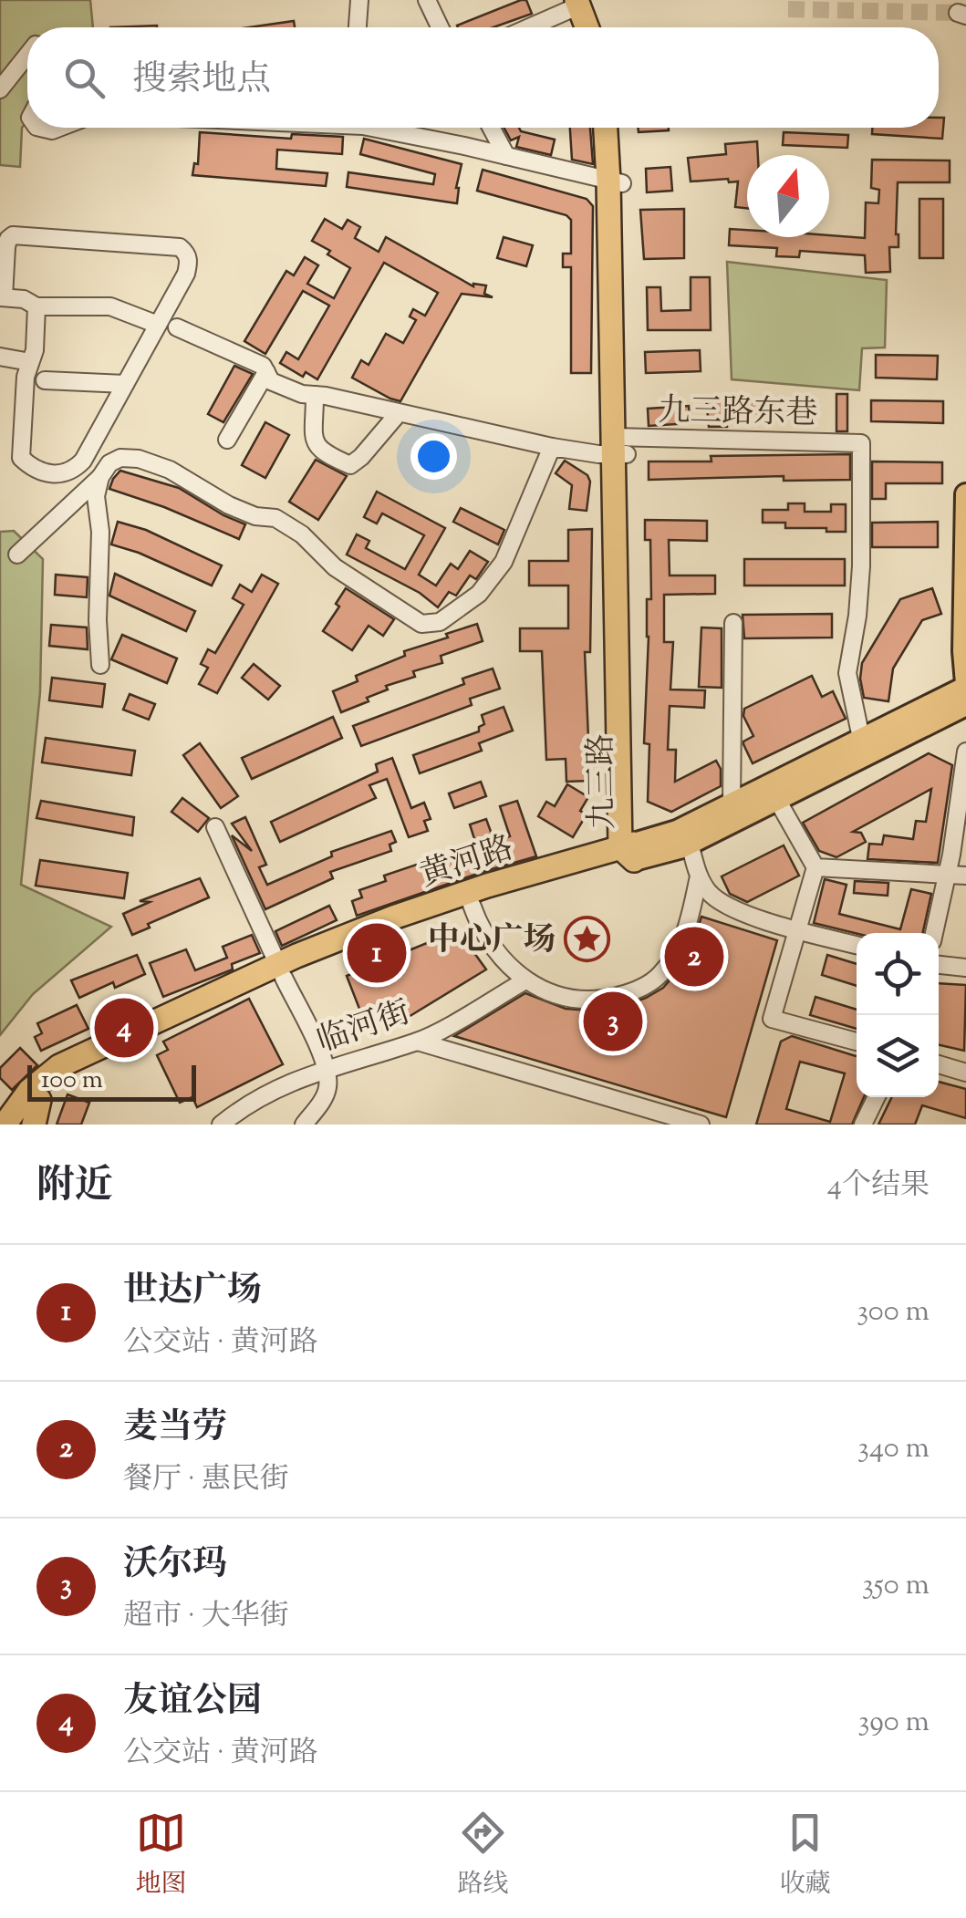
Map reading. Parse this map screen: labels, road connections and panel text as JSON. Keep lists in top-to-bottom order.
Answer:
{
  "streets": {
    "highway": ["九三路", "黄河路"],
    "street": ["九三路东巷", "临河街"]
  },
  "crossings": [
    ["九三路东巷", "九三路"],
    ["九三路东巷", "黄河路"],
    ["九三路", "黄河路"]
  ],
  "places": {
    "place": ["中心广场"]
  },
  "scale_bar": "100 m",
  "north": "top",
  "page": {
    "search": "搜索地点",
    "pins": [
      "1",
      "2",
      "3",
      "4"
    ],
    "scale": "100 m",
    "heading": ["附近", "4个结果"],
    "list": [
      {
        "mark": "1",
        "name": "世达广场",
        "note": "公交站 · 黄河路",
        "value": "300 m"
      },
      {
        "mark": "2",
        "name": "麦当劳",
        "note": "餐厅 · 惠民街",
        "value": "340 m"
      },
      {
        "mark": "3",
        "name": "沃尔玛",
        "note": "超市 · 大华街",
        "value": "350 m"
      },
      {
        "mark": "4",
        "name": "友谊公园",
        "note": "公交站 · 黄河路",
        "value": "390 m"
      }
    ],
    "nav": ["地图", "路线", "收藏"]
  }
}
